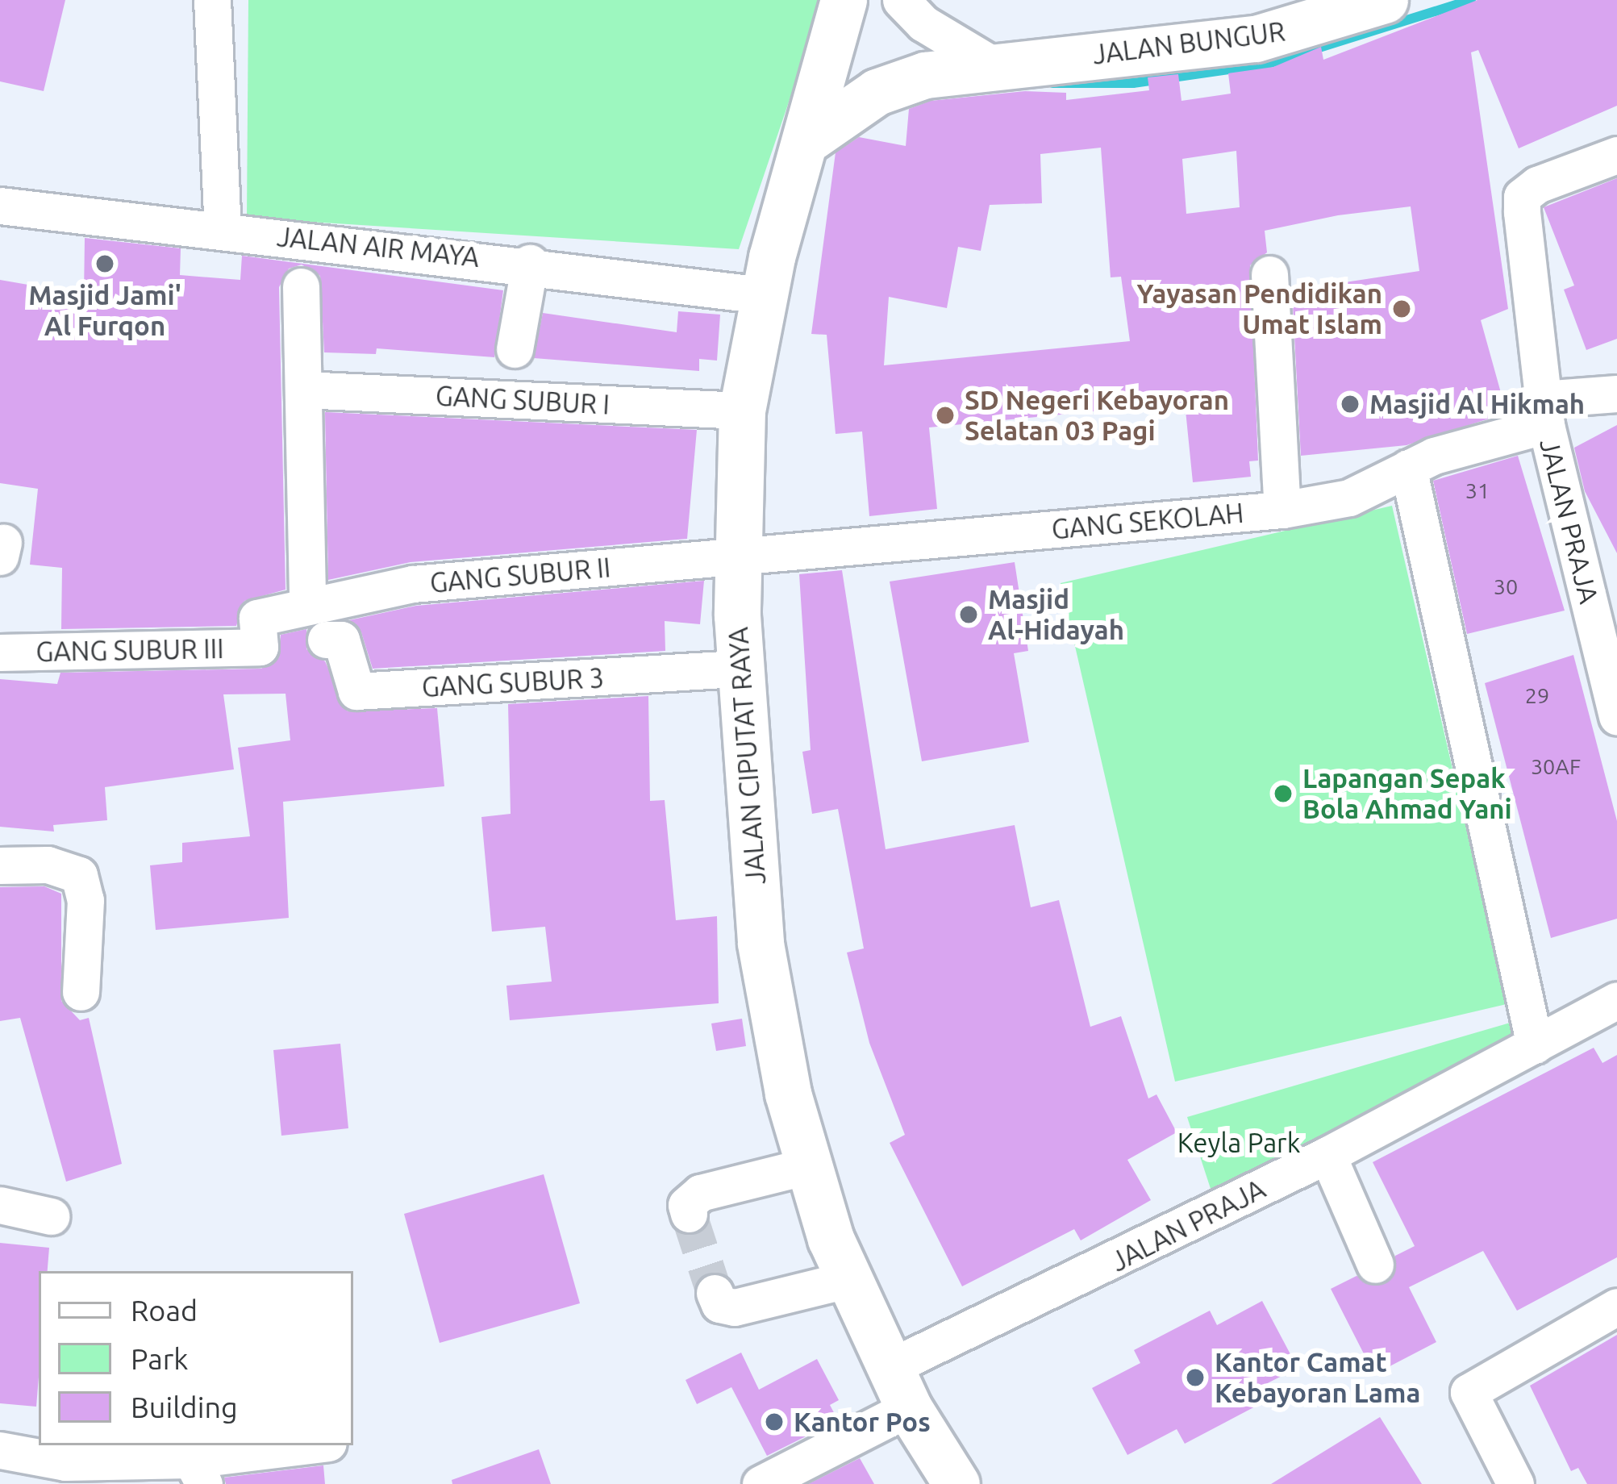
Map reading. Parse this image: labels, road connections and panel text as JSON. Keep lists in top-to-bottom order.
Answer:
{
  "streets": {
    "main road": ["JALAN BUNGUR", "JALAN CIPUTAT RAYA"],
    "street": [
      "JALAN AIR MAYA",
      "GANG SUBUR I",
      "GANG SEKOLAH",
      "JALAN PRAJA",
      "GANG SUBUR II",
      "GANG SUBUR III",
      "GANG SUBUR 3"
    ]
  },
  "crossings": [
    ["JALAN BUNGUR", "JALAN CIPUTAT RAYA"],
    ["JALAN AIR MAYA", "JALAN CIPUTAT RAYA"],
    ["GANG SUBUR I", "JALAN CIPUTAT RAYA"],
    ["GANG SEKOLAH", "JALAN PRAJA"],
    ["GANG SEKOLAH", "GANG SUBUR II"],
    ["GANG SEKOLAH", "JALAN CIPUTAT RAYA"],
    ["JALAN PRAJA", "JALAN CIPUTAT RAYA"],
    ["GANG SUBUR II", "GANG SUBUR III"],
    ["GANG SUBUR II", "JALAN CIPUTAT RAYA"],
    ["GANG SUBUR 3", "JALAN CIPUTAT RAYA"]
  ],
  "parks": ["Keyla Park"],
  "places": [
    "Masjid Jami' Al Furqon",
    "Yayasan Pendidikan Umat Islam",
    "Masjid Al Hikmah",
    "SD Negeri Kebayoran Selatan 03 Pagi",
    "Masjid Al-Hidayah",
    "Lapangan Sepak Bola Ahmad Yani",
    "Kantor Camat Kebayoran Lama",
    "Kantor Pos"
  ],
  "house_numbers": [
    "31",
    "30",
    "29",
    "30AF"
  ],
  "legend": ["Road", "Park", "Building"]
}
